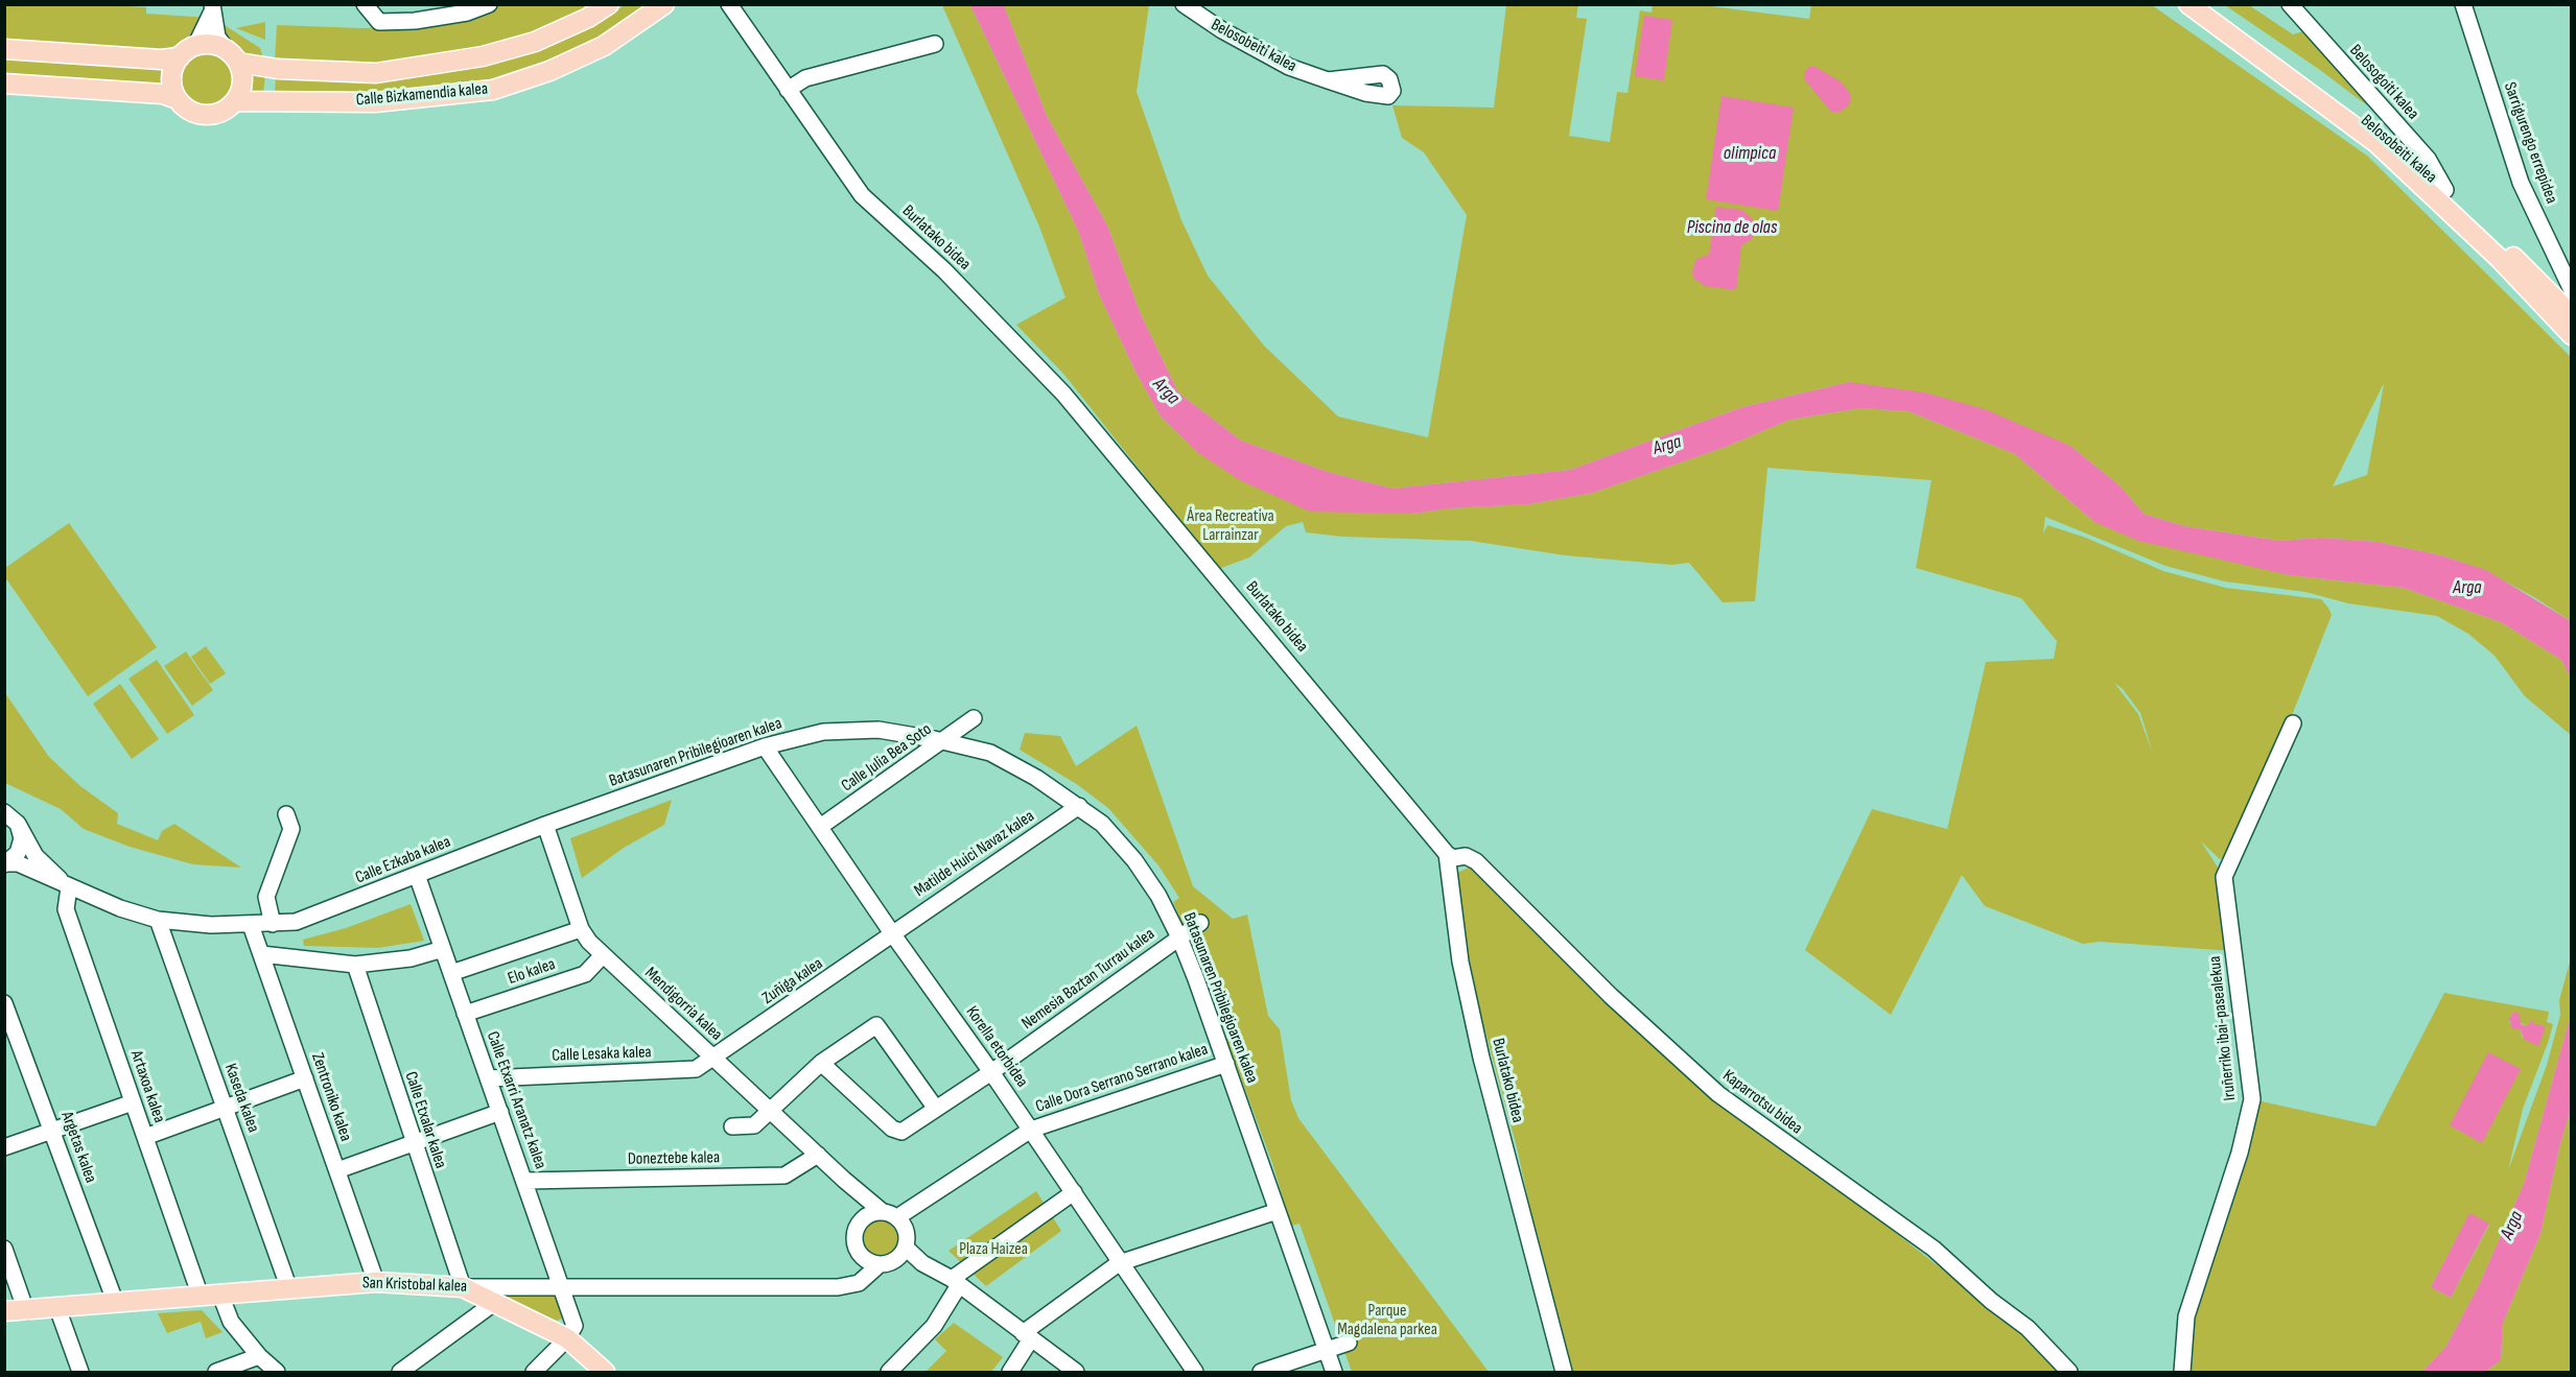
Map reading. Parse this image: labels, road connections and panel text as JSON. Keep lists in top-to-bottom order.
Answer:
{
  "streets": {
    "main road": ["Belosobeiti kalea", "Calle Bizkamendia kalea", "San Kristobal kalea"],
    "street": [
      "Belosogoiti kalea",
      "Sarrigurengo errepidea",
      "Burlatako bidea",
      "Batasunaren Pribilegioaren kalea",
      "Calle Julia Bea Soto",
      "Matilde Huici Navaz kalea",
      "Calle Ezkaba kalea",
      "Elo kalea",
      "Nemesia Baztan Turrau kalea",
      "Zuñiga kalea",
      "Mendigorria kalea",
      "Iruñerriko ibai-pasealekua",
      "Korella etorbidea",
      "Calle Lesaka kalea",
      "Calle Dora Serrano Serrano kalea",
      "Artaxoa kalea",
      "Zentroniko kalea",
      "Kaseda kalea",
      "Calle Etxarri Aranatz kalea",
      "Kaparrotsu bidea",
      "Calle Etxalar kalea",
      "Argetas kalea",
      "Doneztebe kalea"
    ]
  },
  "crossings": [
    ["Belosobeiti kalea", "Belosogoiti kalea"],
    ["Burlatako bidea", "Kaparrotsu bidea"],
    ["Batasunaren Pribilegioaren kalea", "Calle Julia Bea Soto"],
    ["Batasunaren Pribilegioaren kalea", "Matilde Huici Navaz kalea"],
    ["Batasunaren Pribilegioaren kalea", "Calle Ezkaba kalea"],
    ["Batasunaren Pribilegioaren kalea", "Nemesia Baztan Turrau kalea"],
    ["Batasunaren Pribilegioaren kalea", "Mendigorria kalea"],
    ["Batasunaren Pribilegioaren kalea", "Korella etorbidea"],
    ["Batasunaren Pribilegioaren kalea", "Calle Dora Serrano Serrano kalea"],
    ["Calle Julia Bea Soto", "Korella etorbidea"],
    ["Matilde Huici Navaz kalea", "Zuñiga kalea"],
    ["Matilde Huici Navaz kalea", "Korella etorbidea"],
    ["Calle Ezkaba kalea", "Mendigorria kalea"],
    ["Calle Ezkaba kalea", "Artaxoa kalea"],
    ["Calle Ezkaba kalea", "Zentroniko kalea"],
    ["Calle Ezkaba kalea", "Kaseda kalea"],
    ["Calle Ezkaba kalea", "Calle Etxarri Aranatz kalea"],
    ["Elo kalea", "Mendigorria kalea"],
    ["Elo kalea", "Calle Etxarri Aranatz kalea"],
    ["Nemesia Baztan Turrau kalea", "Korella etorbidea"],
    ["Zuñiga kalea", "Mendigorria kalea"],
    ["Zuñiga kalea", "Korella etorbidea"],
    ["Zuñiga kalea", "Calle Lesaka kalea"],
    ["Mendigorria kalea", "Calle Lesaka kalea"],
    ["Mendigorria kalea", "Calle Dora Serrano Serrano kalea"],
    ["Mendigorria kalea", "Doneztebe kalea"],
    ["Mendigorria kalea", "San Kristobal kalea"],
    ["Korella etorbidea", "Calle Dora Serrano Serrano kalea"],
    ["Calle Lesaka kalea", "Calle Etxarri Aranatz kalea"],
    ["Calle Dora Serrano Serrano kalea", "San Kristobal kalea"],
    ["Artaxoa kalea", "San Kristobal kalea"],
    ["Zentroniko kalea", "San Kristobal kalea"],
    ["Kaseda kalea", "San Kristobal kalea"],
    ["Calle Etxarri Aranatz kalea", "Doneztebe kalea"],
    ["Calle Etxarri Aranatz kalea", "San Kristobal kalea"],
    ["Calle Etxalar kalea", "San Kristobal kalea"],
    ["Argetas kalea", "San Kristobal kalea"]
  ],
  "water": ["olimpica", "Piscina de olas", "Arga"],
  "parks": ["Área Recreativa Larrainzar", "Plaza Haizea", "Parque Magdalena parkea"]
}
